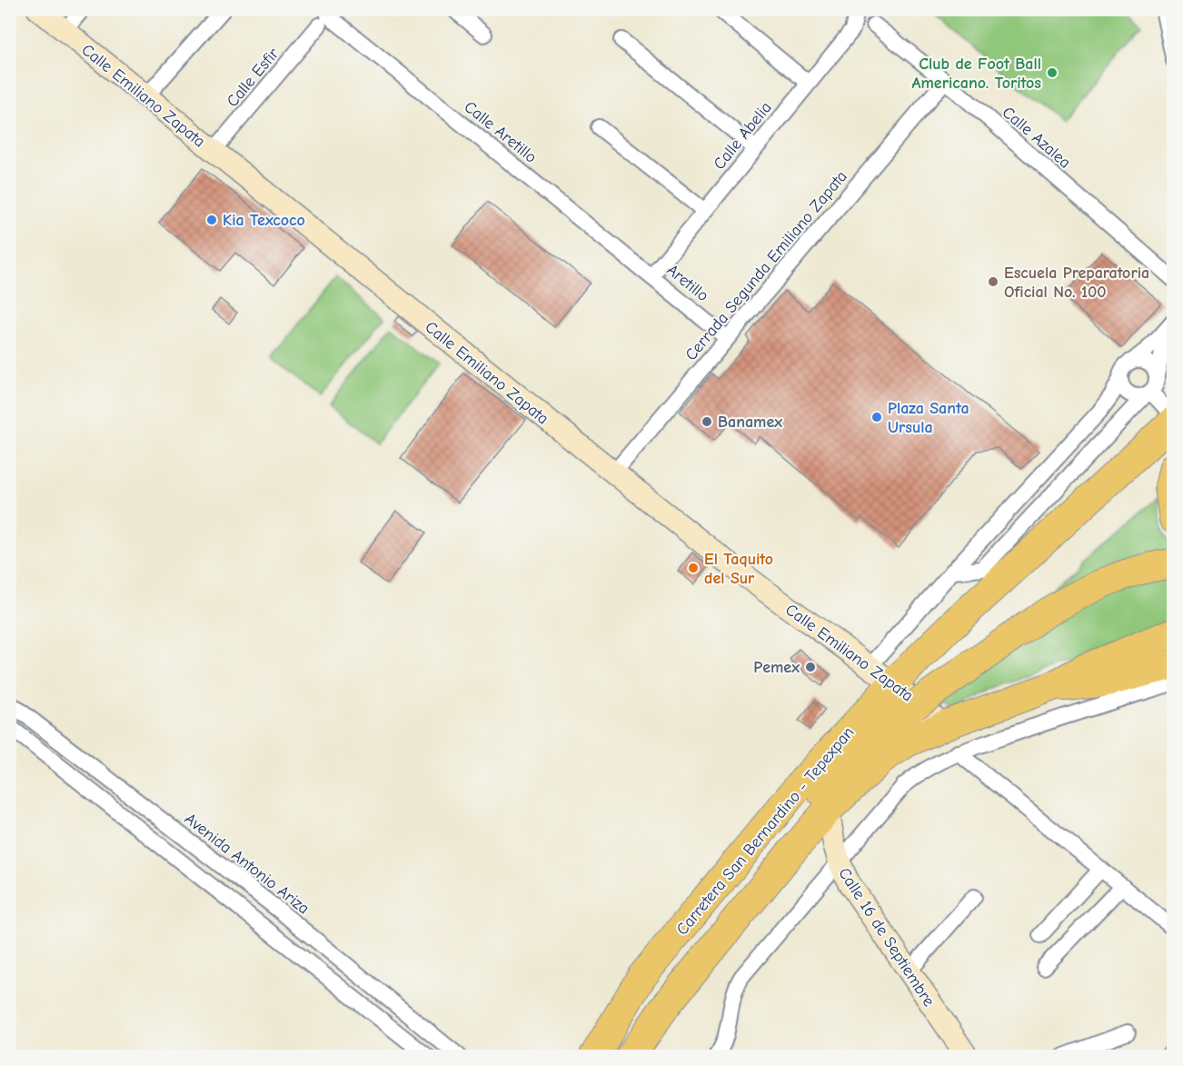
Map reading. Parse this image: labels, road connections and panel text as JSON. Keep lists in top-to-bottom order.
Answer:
{
  "streets": {
    "highway": ["Carretera San Bernardino - Tepexpan"],
    "main road": ["Calle Emiliano Zapata", "Calle 16 de Septiembre"],
    "street": [
      "Calle Esfir",
      "Calle Aretillo",
      "Calle Abelia",
      "Calle Azalea",
      "Cerrada Segunda Emiliano Zapata",
      "Aretillo",
      "Avenida Antonio Ariza"
    ]
  },
  "crossings": [
    ["Calle Esfir", "Calle Emiliano Zapata"],
    ["Calle Esfir", "Calle Aretillo"],
    ["Calle Emiliano Zapata", "Cerrada Segunda Emiliano Zapata"],
    ["Calle Emiliano Zapata", "Carretera San Bernardino - Tepexpan"],
    ["Calle Aretillo", "Calle Abelia"],
    ["Calle Aretillo", "Aretillo"],
    ["Calle Abelia", "Aretillo"],
    ["Calle Azalea", "Cerrada Segunda Emiliano Zapata"],
    ["Cerrada Segunda Emiliano Zapata", "Aretillo"],
    ["Carretera San Bernardino - Tepexpan", "Calle 16 de Septiembre"]
  ],
  "places": [
    "Club de Foot Ball Americano. Toritos",
    "Kia Texcoco",
    "Escuela Preparatoria Oficial No. 100",
    "Plaza Santa Ursula",
    "Banamex",
    "El Taquito del Sur",
    "Pemex"
  ]
}
